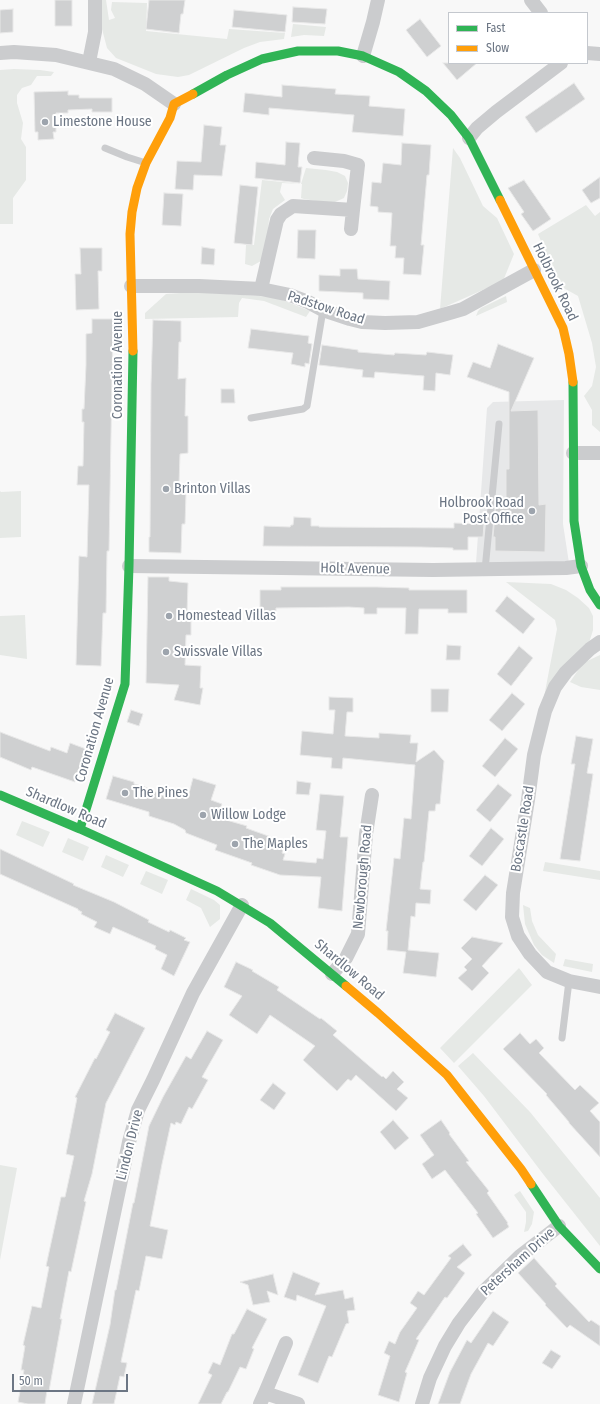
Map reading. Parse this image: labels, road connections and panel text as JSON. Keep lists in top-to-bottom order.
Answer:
{
  "streets": {
    "street": [
      "Holbrook Road",
      "Padstow Road",
      "Coronation Avenue",
      "Holt Avenue",
      "Shardlow Road",
      "Boscastle Road",
      "Newborough Road",
      "Lindon Drive",
      "Petersham Drive"
    ]
  },
  "crossings": [
    ["Holbrook Road", "Padstow Road"],
    ["Holbrook Road", "Holt Avenue"],
    ["Padstow Road", "Coronation Avenue"],
    ["Coronation Avenue", "Holt Avenue"],
    ["Coronation Avenue", "Shardlow Road"],
    ["Shardlow Road", "Newborough Road"],
    ["Shardlow Road", "Lindon Drive"],
    ["Shardlow Road", "Petersham Drive"]
  ],
  "places": [
    "Limestone House",
    "Brinton Villas",
    "Holbrook Road Post Office",
    "Homestead Villas",
    "Swissvale Villas",
    "The Pines",
    "Willow Lodge",
    "The Maples"
  ],
  "legend": ["Fast", "Slow"],
  "scale_bar": "50 m"
}
